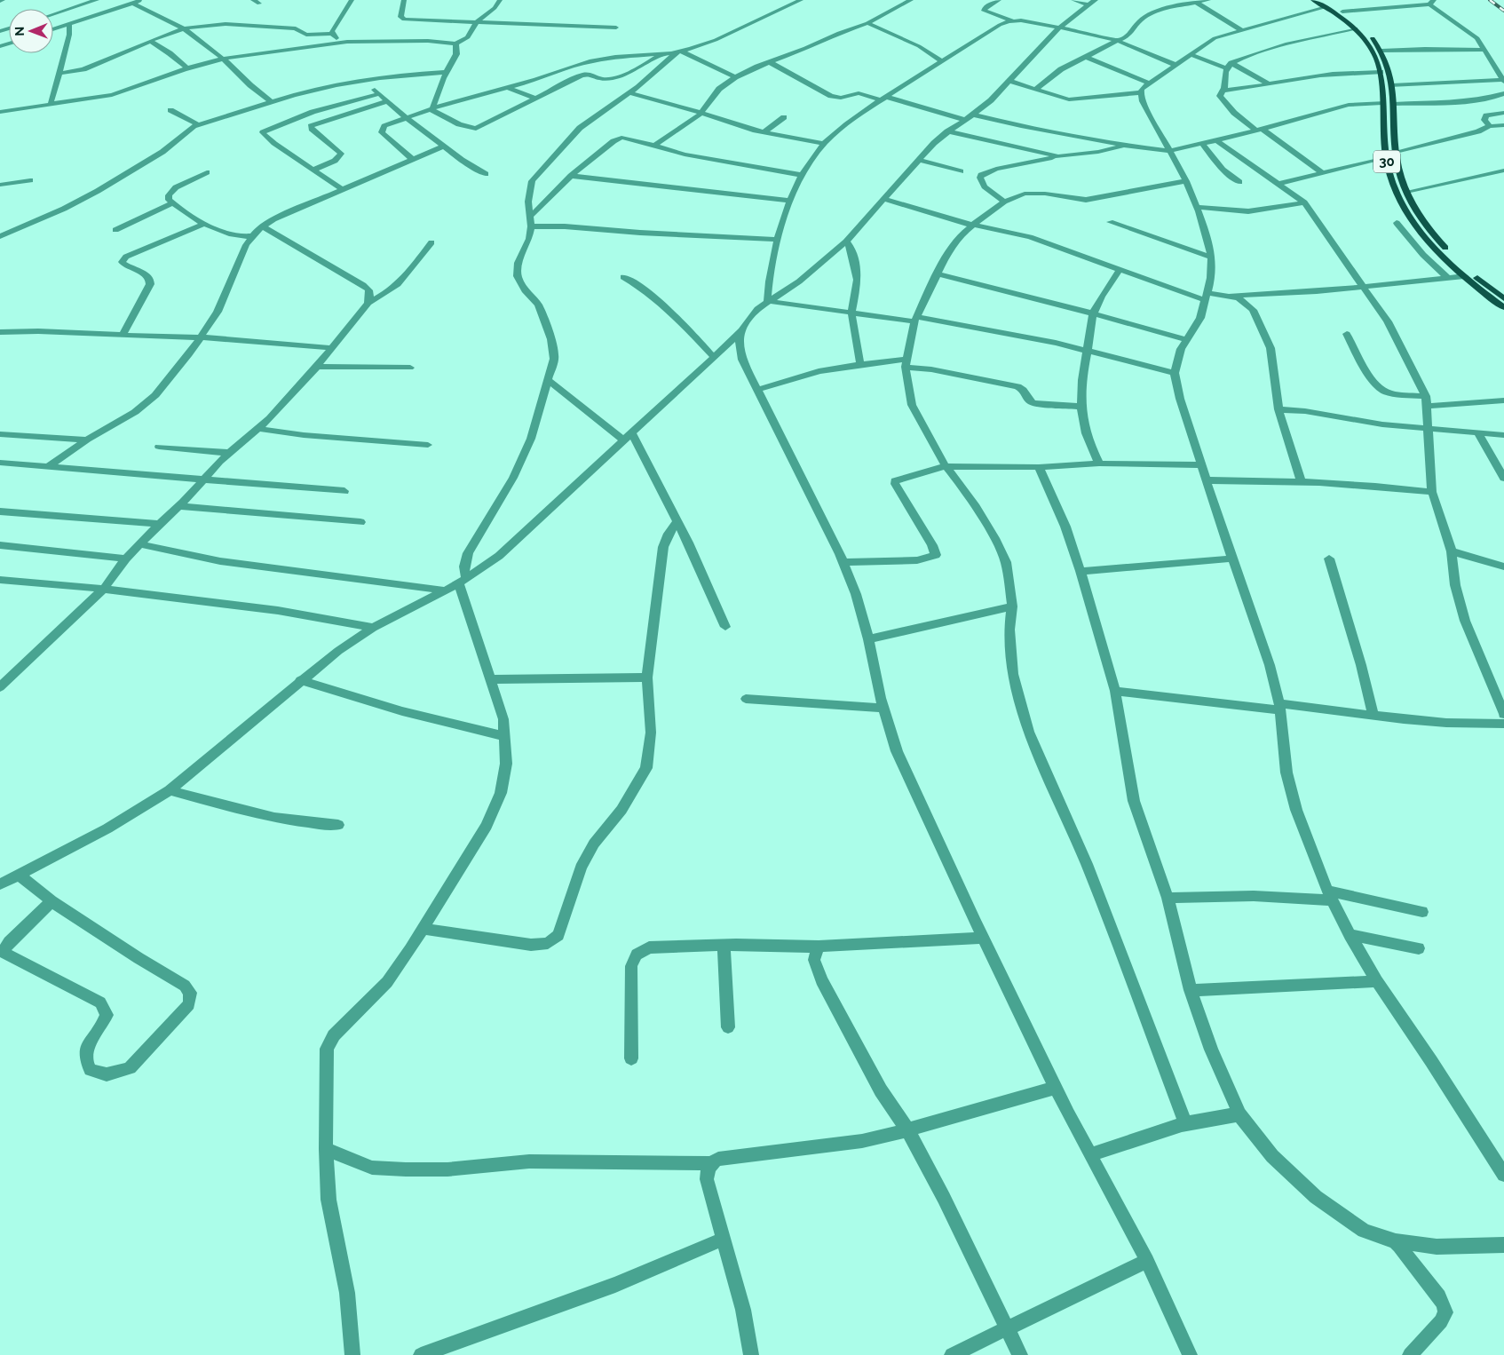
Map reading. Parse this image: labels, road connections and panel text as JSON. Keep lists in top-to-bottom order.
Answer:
{
  "streets": {
    "main road": ["30"]
  },
  "north": "left"
}
